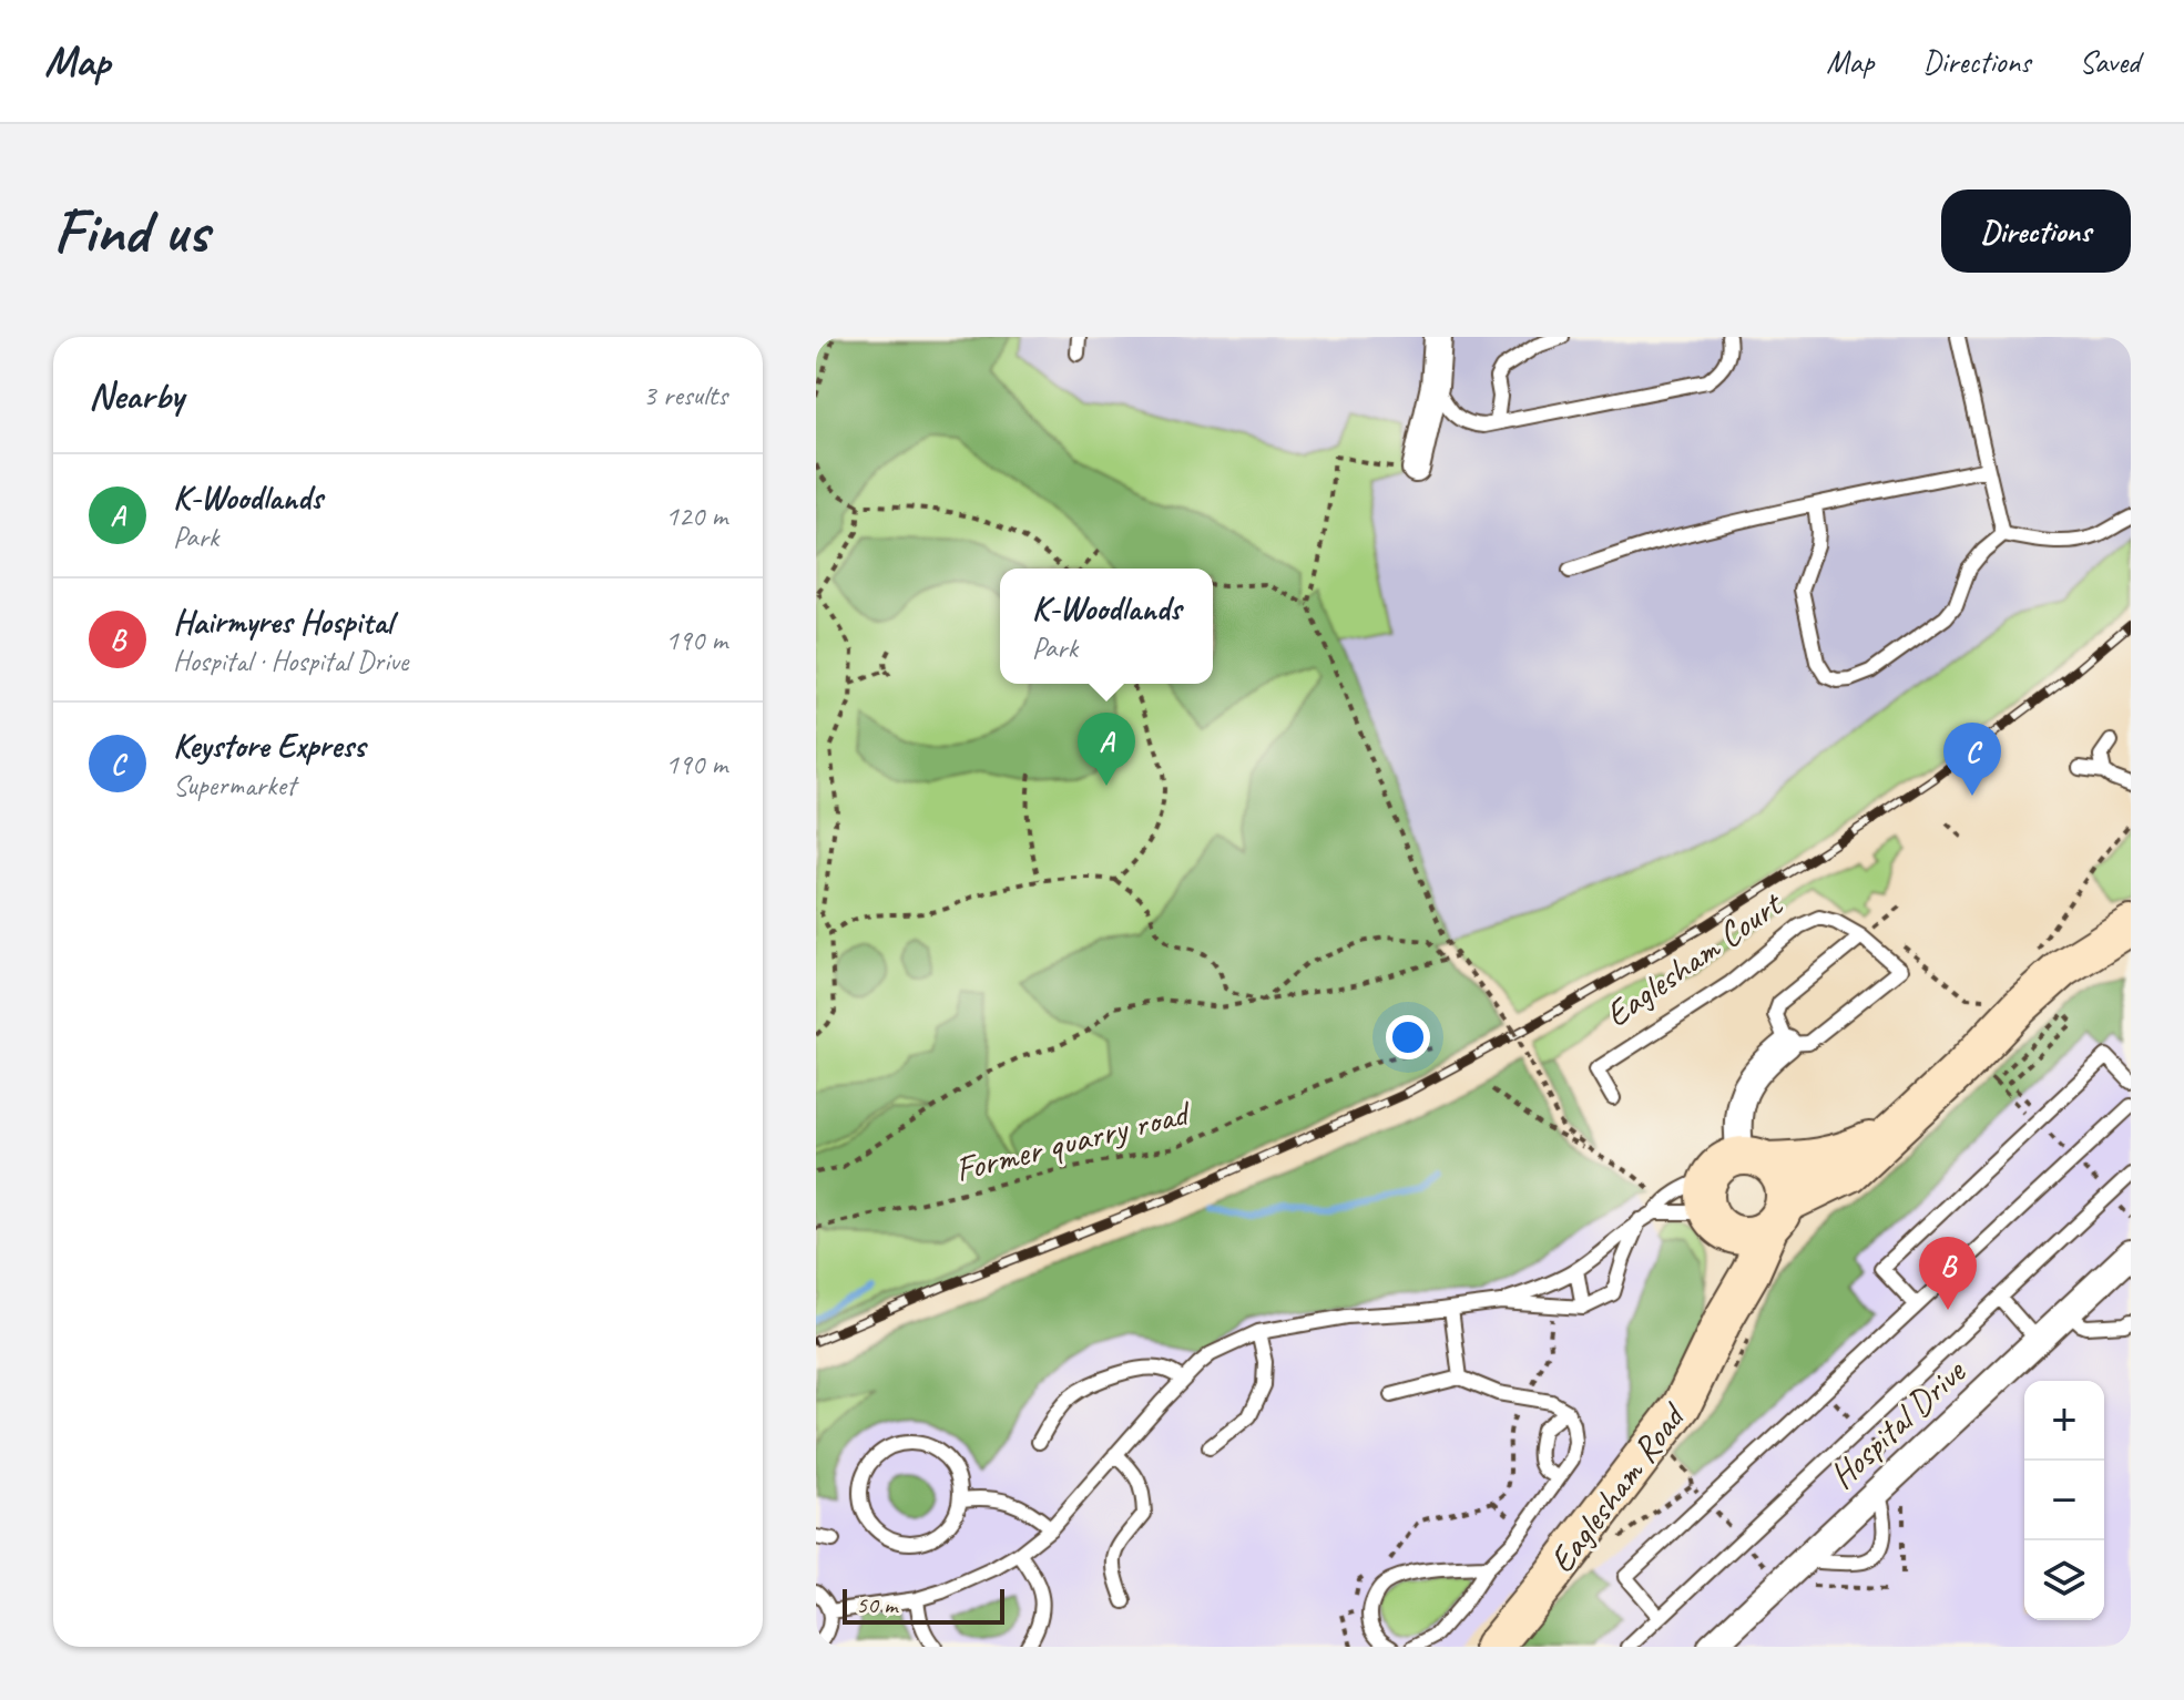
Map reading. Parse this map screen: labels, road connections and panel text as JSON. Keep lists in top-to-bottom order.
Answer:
{
  "streets": {
    "main road": ["Eaglesham Road"],
    "street": ["Eaglesham Court", "Hospital Drive"],
    "path": ["Former quarry road"]
  },
  "crossings": [
    ["Eaglesham Court", "Eaglesham Road"]
  ],
  "scale_bar": "50 m",
  "page": {
    "header": "Map",
    "nav": ["Map", "Directions", "Saved"],
    "buttons": "Directions",
    "title": "Find us",
    "heading": ["Nearby", "3 results"],
    "list": [
      {
        "mark": "A",
        "name": "K-Woodlands",
        "note": "Park",
        "value": "120 m"
      },
      {
        "mark": "B",
        "name": "Hairmyres Hospital",
        "note": "Hospital · Hospital Drive",
        "value": "190 m"
      },
      {
        "mark": "C",
        "name": "Keystore Express",
        "note": "Supermarket",
        "value": "190 m"
      }
    ],
    "popup": ["K-Woodlands", "Park"],
    "pins": ["A", "C", "B"],
    "map_buttons": ["+", "−"],
    "scale": "50 m"
  }
}
